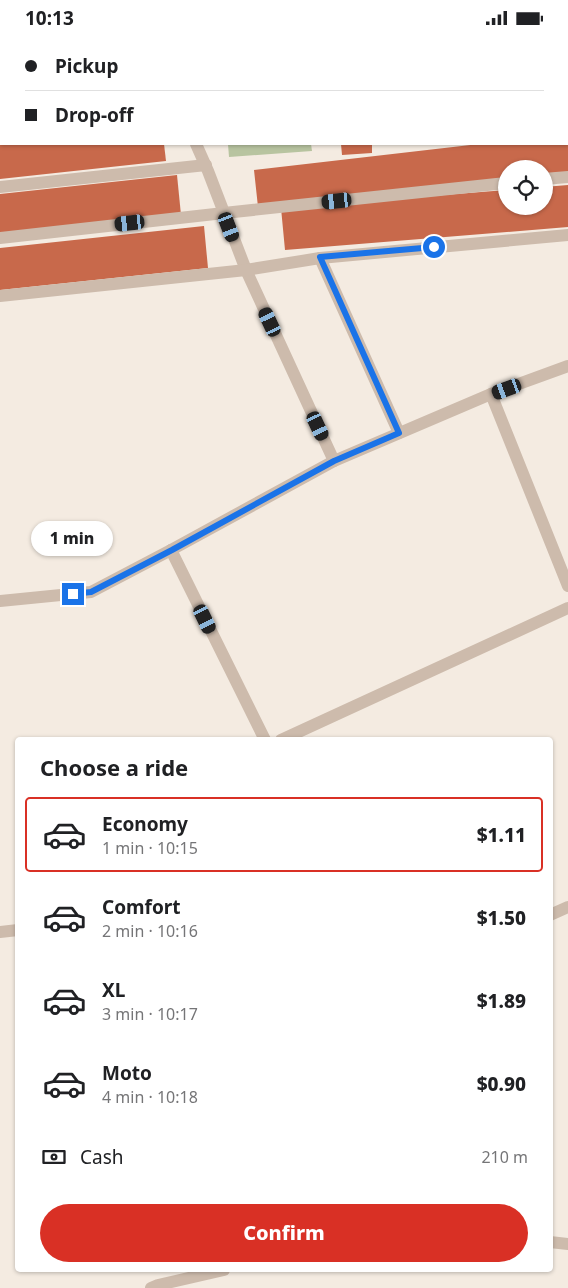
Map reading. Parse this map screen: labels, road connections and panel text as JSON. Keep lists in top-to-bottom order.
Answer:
{
  "page": {
    "status": "10:13",
    "banner": ["Pickup", "Drop-off"],
    "bubble": "1 min",
    "heading": "Choose a ride",
    "list": [
      {
        "name": "Economy",
        "note": "1 min · 10:15",
        "value": "$1.11"
      },
      {
        "name": "Comfort",
        "note": "2 min · 10:16",
        "value": "$1.50"
      },
      {
        "name": "XL",
        "note": "3 min · 10:17",
        "value": "$1.89"
      },
      {
        "name": "Moto",
        "note": "4 min · 10:18",
        "value": "$0.90"
      }
    ],
    "pay": ["Cash", "210 m"],
    "buttons": "Confirm"
  }
}
